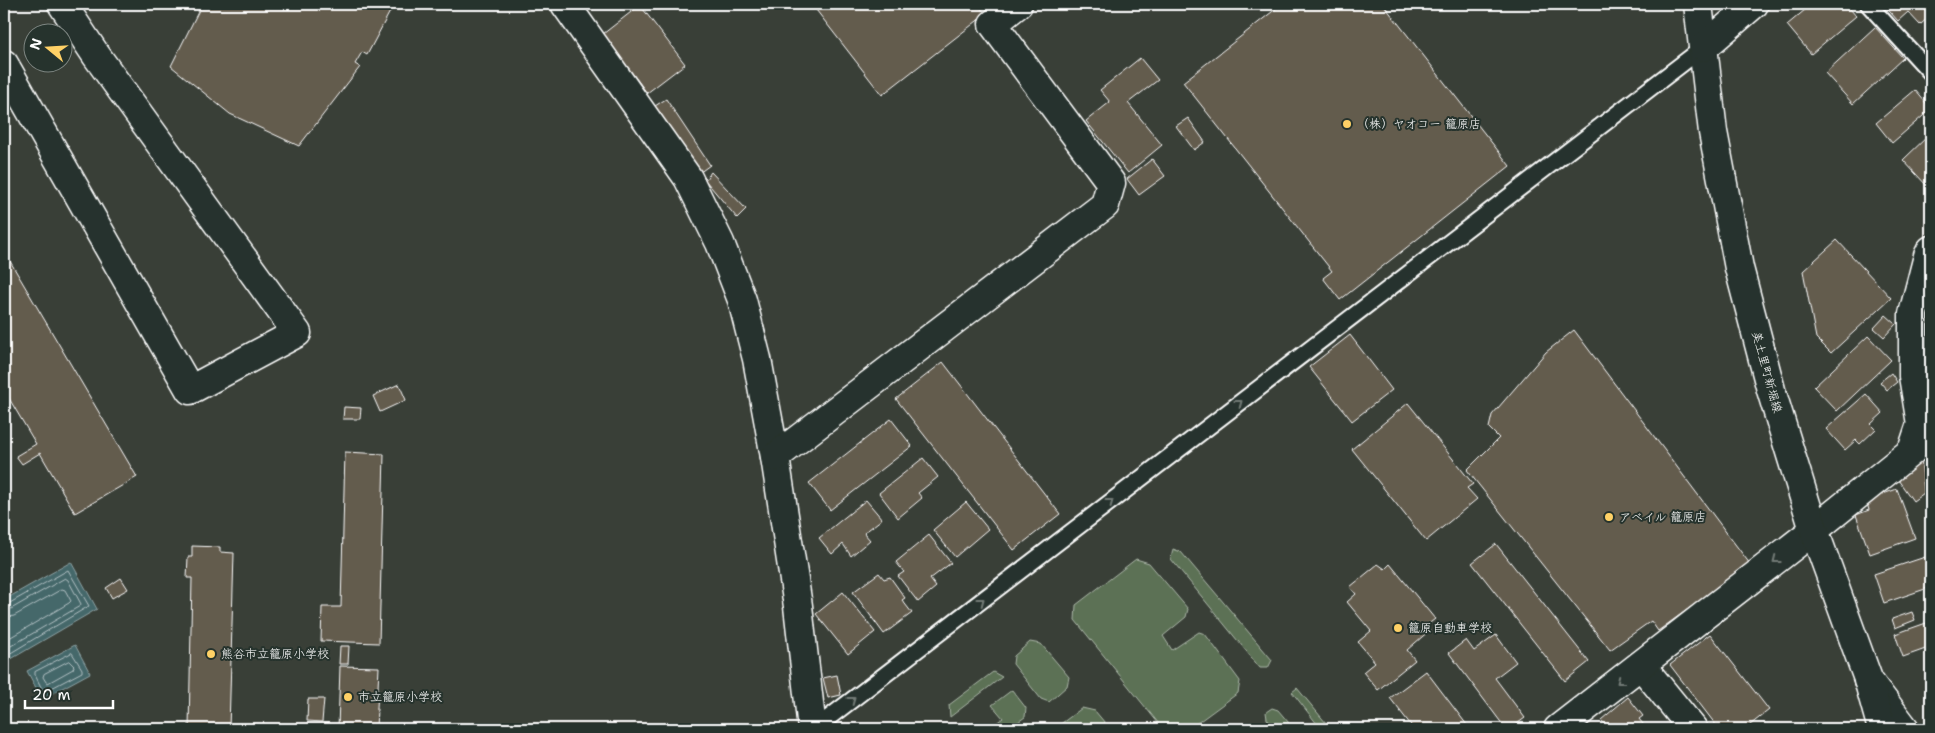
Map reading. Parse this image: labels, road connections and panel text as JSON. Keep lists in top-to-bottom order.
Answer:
{
  "streets": {
    "street": ["美土里町新堀線"]
  },
  "places": [
    "（株）ヤオコー 籠原店",
    "アベイル 籠原店",
    "籠原自動車学校",
    "熊谷市立籠原小学校",
    "市立籠原小学校"
  ],
  "scale_bar": "20 m",
  "north": "left"
}
